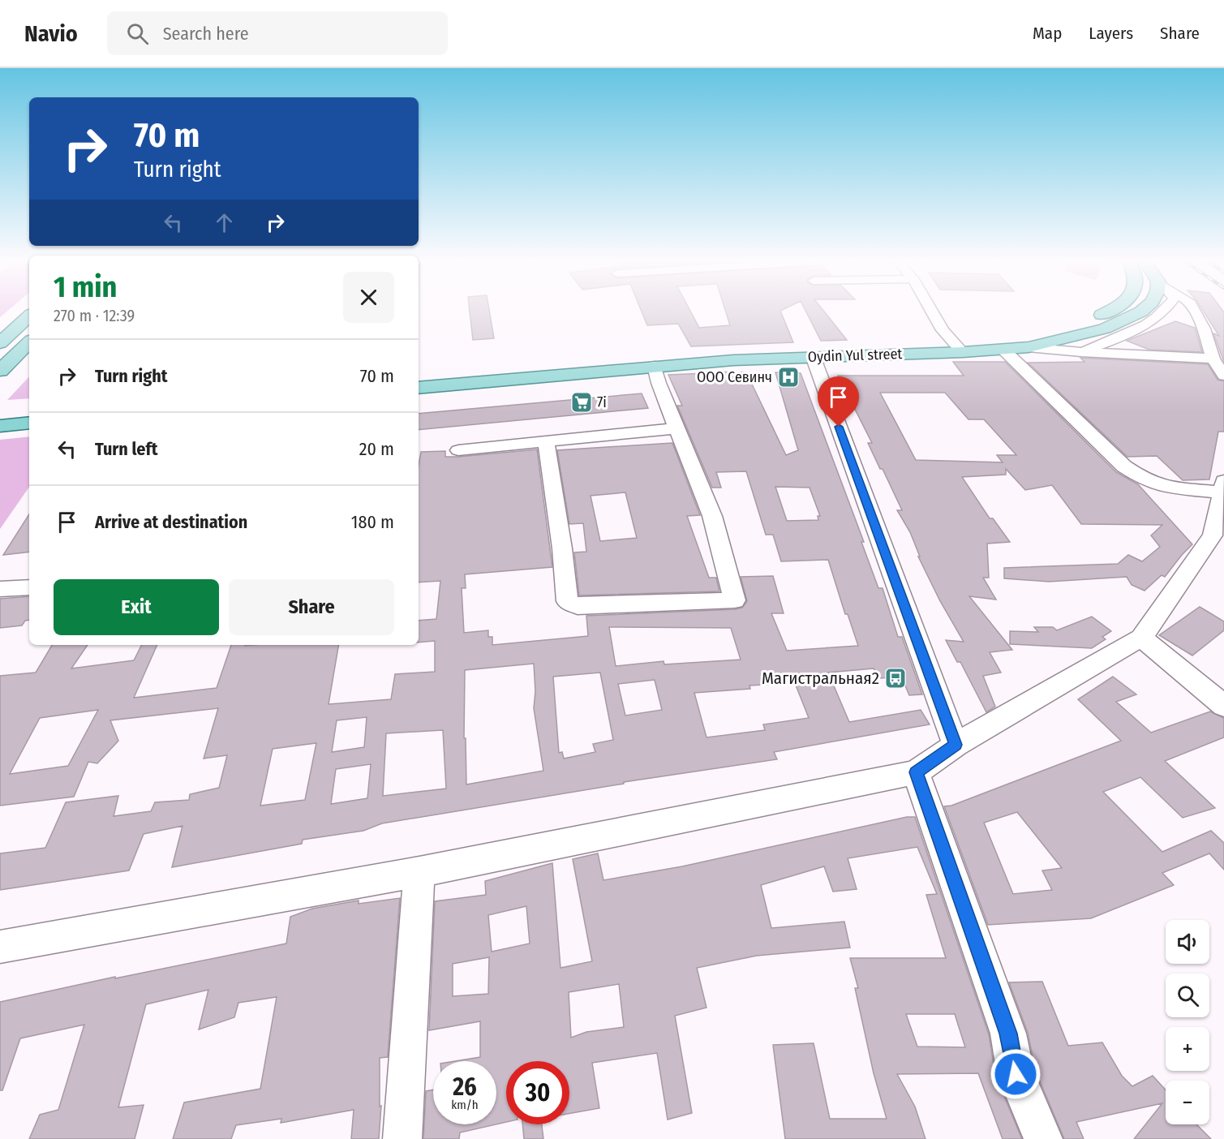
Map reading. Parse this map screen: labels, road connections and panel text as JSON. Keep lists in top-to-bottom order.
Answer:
{
  "streets": {
    "main road": ["Oydin Yul street"]
  },
  "places": {
    "hospital": ["ООО Севинч"],
    "supermarket": ["7i"],
    "bus stop": ["Магистральная2"]
  },
  "page": {
    "header": "Navio",
    "search": "Search here",
    "nav": ["Map", "Layers", "Share"],
    "turn": ["70 m", "Turn right"],
    "heading": ["1 min", "270 m · 12:39"],
    "list": [
      {
        "name": "Turn right",
        "value": "70 m"
      },
      {
        "name": "Turn left",
        "value": "20 m"
      },
      {
        "name": "Arrive at destination",
        "value": "180 m"
      }
    ],
    "buttons": ["Exit", "Share"],
    "map_buttons": ["+", "−"],
    "speed": "26 km/h",
    "limit": "30"
  }
}
